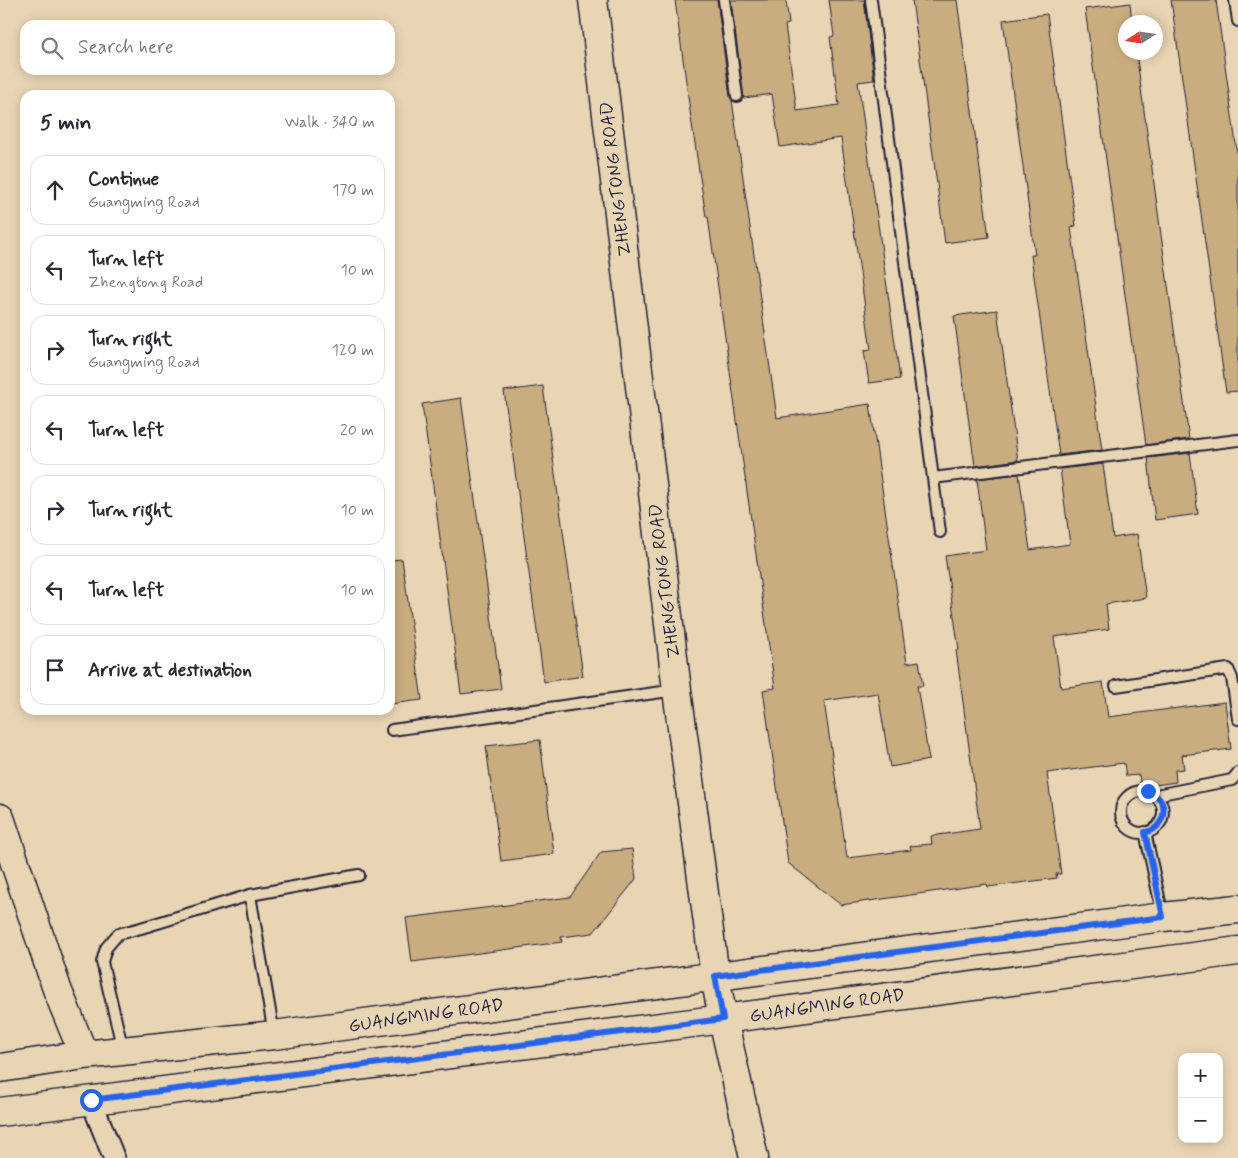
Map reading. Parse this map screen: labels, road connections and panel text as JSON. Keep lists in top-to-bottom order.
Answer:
{
  "streets": {
    "main road": ["ZHENGTONG ROAD", "GUANGMING ROAD"]
  },
  "crossings": [
    ["ZHENGTONG ROAD", "GUANGMING ROAD"]
  ],
  "north": "left",
  "page": {
    "search": "Search here",
    "heading": ["5 min", "Walk · 340 m"],
    "list": [
      ["Continue", "Guangming Road", "170 m"],
      ["Turn left", "Zhengtong Road", "10 m"],
      ["Turn right", "Guangming Road", "120 m"],
      ["Turn left", "20 m"],
      ["Turn right", "10 m"],
      ["Turn left", "10 m"],
      "Arrive at destination"
    ],
    "map_buttons": ["+", "−"]
  }
}
